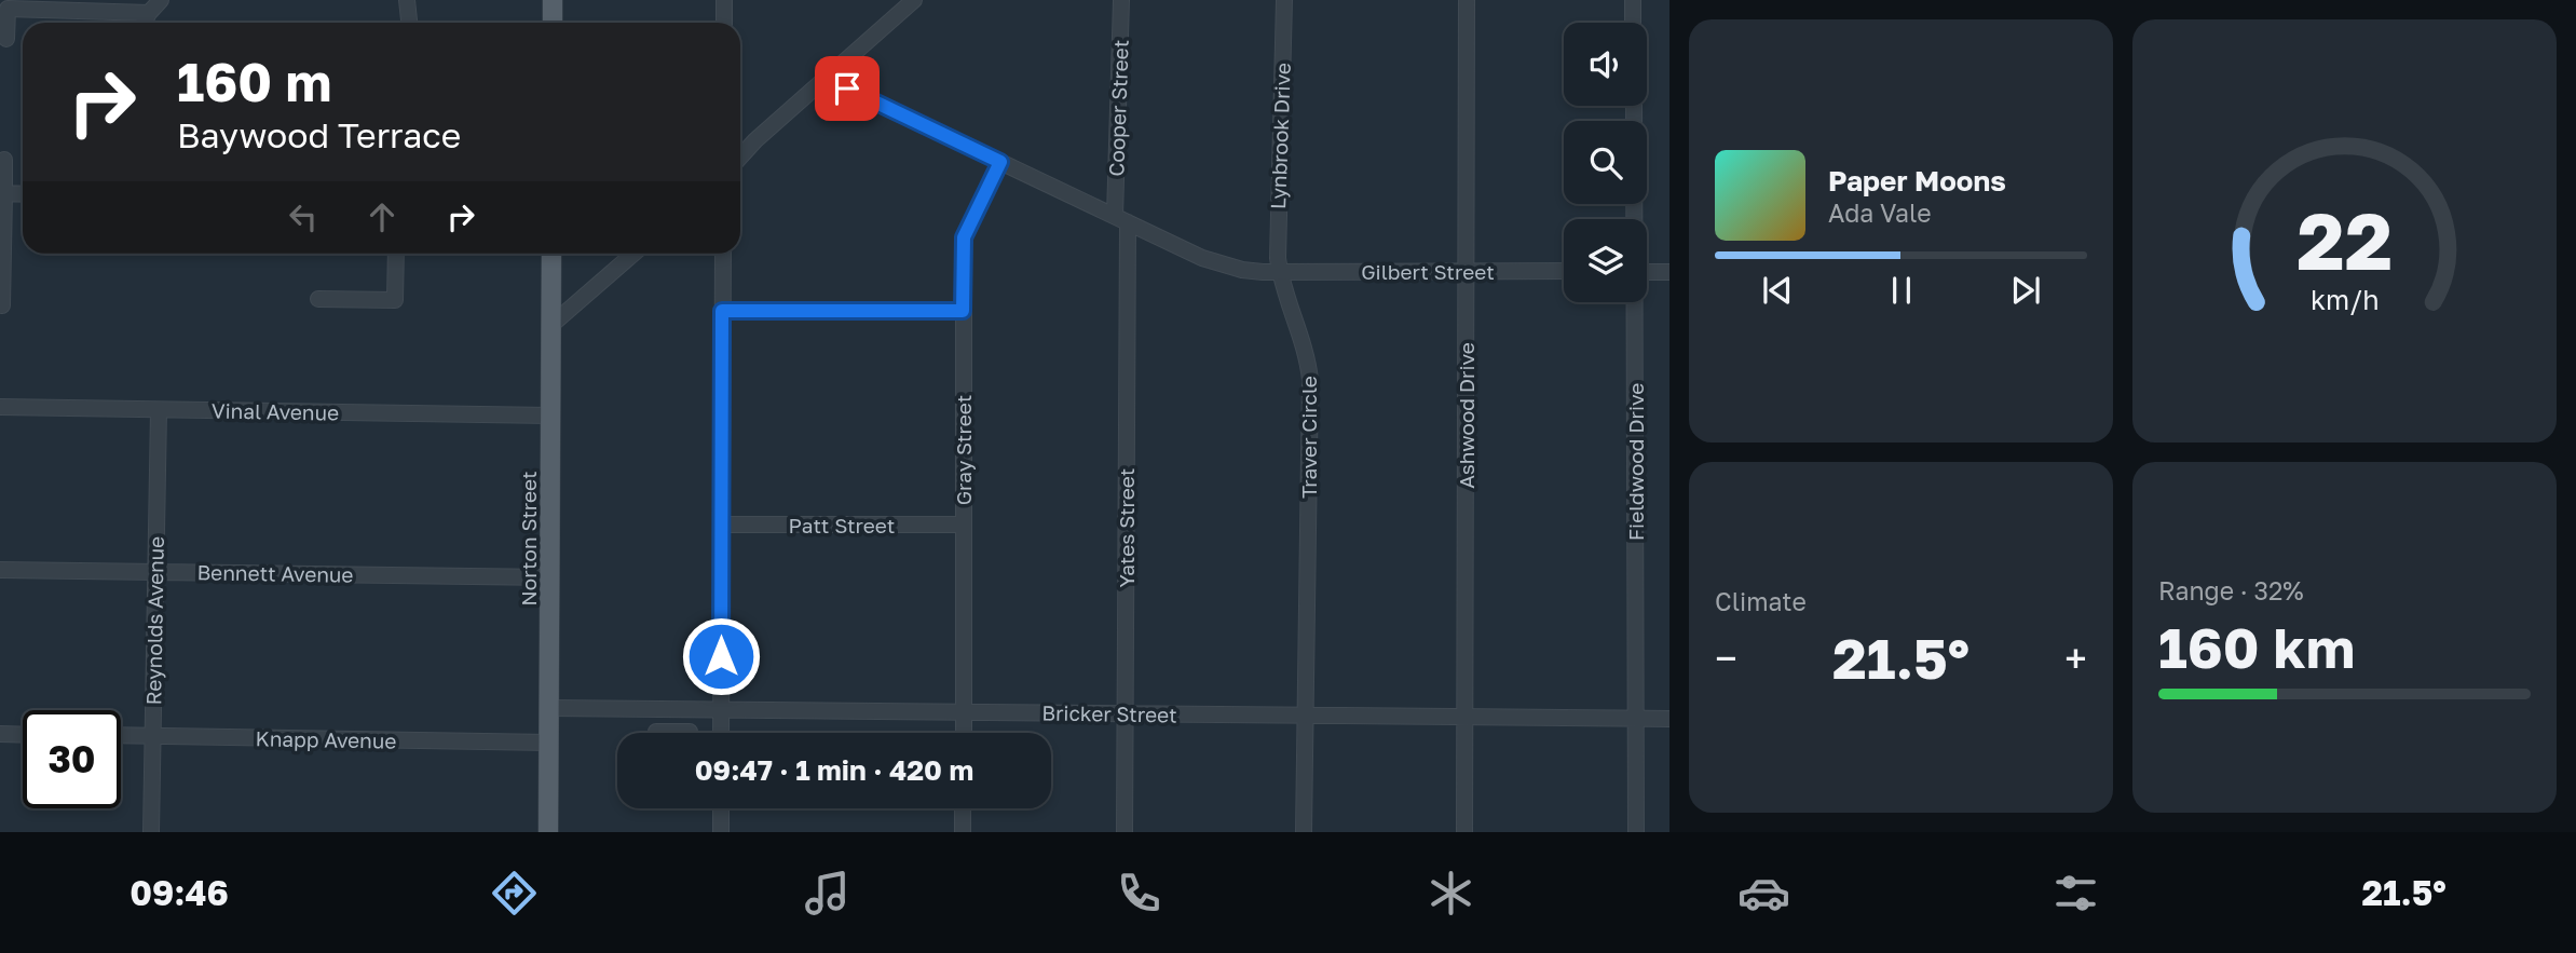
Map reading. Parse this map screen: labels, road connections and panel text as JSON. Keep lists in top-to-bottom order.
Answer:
{
  "streets": {
    "main road": ["Norton Street"],
    "street": [
      "Cooper Street",
      "Lynbrook Drive",
      "Gilbert Street",
      "Vinal Avenue",
      "Ashwood Drive",
      "Traver Circle",
      "Gray Street",
      "Fieldwood Drive",
      "Patt Street",
      "Yates Street",
      "Bennett Avenue",
      "Reynolds Avenue",
      "Bricker Street",
      "Knapp Avenue"
    ]
  },
  "crossings": [
    ["Cooper Street", "Yates Street"],
    ["Lynbrook Drive", "Gilbert Street"],
    ["Lynbrook Drive", "Traver Circle"],
    ["Gilbert Street", "Ashwood Drive"],
    ["Gilbert Street", "Traver Circle"],
    ["Vinal Avenue", "Norton Street"],
    ["Vinal Avenue", "Reynolds Avenue"],
    ["Ashwood Drive", "Bricker Street"],
    ["Traver Circle", "Bricker Street"],
    ["Gray Street", "Patt Street"],
    ["Gray Street", "Bricker Street"],
    ["Fieldwood Drive", "Bricker Street"],
    ["Yates Street", "Bricker Street"],
    ["Norton Street", "Bennett Avenue"],
    ["Norton Street", "Bricker Street"],
    ["Norton Street", "Knapp Avenue"],
    ["Bennett Avenue", "Reynolds Avenue"],
    ["Reynolds Avenue", "Knapp Avenue"]
  ],
  "page": {
    "turn": ["160 m", "Baywood Terrace"],
    "song": ["Paper Moons", "Ada Vale"],
    "tile": [
      "Climate",
      ["Range · 32%", "160 km"]
    ],
    "heat": ["−", "21.5°", "+"],
    "limit": "30",
    "trip": "09:47 · 1 min · 420 m",
    "tabs": ["09:46", "21.5°"],
    "gauge": ["22", "km/h"]
  }
}
